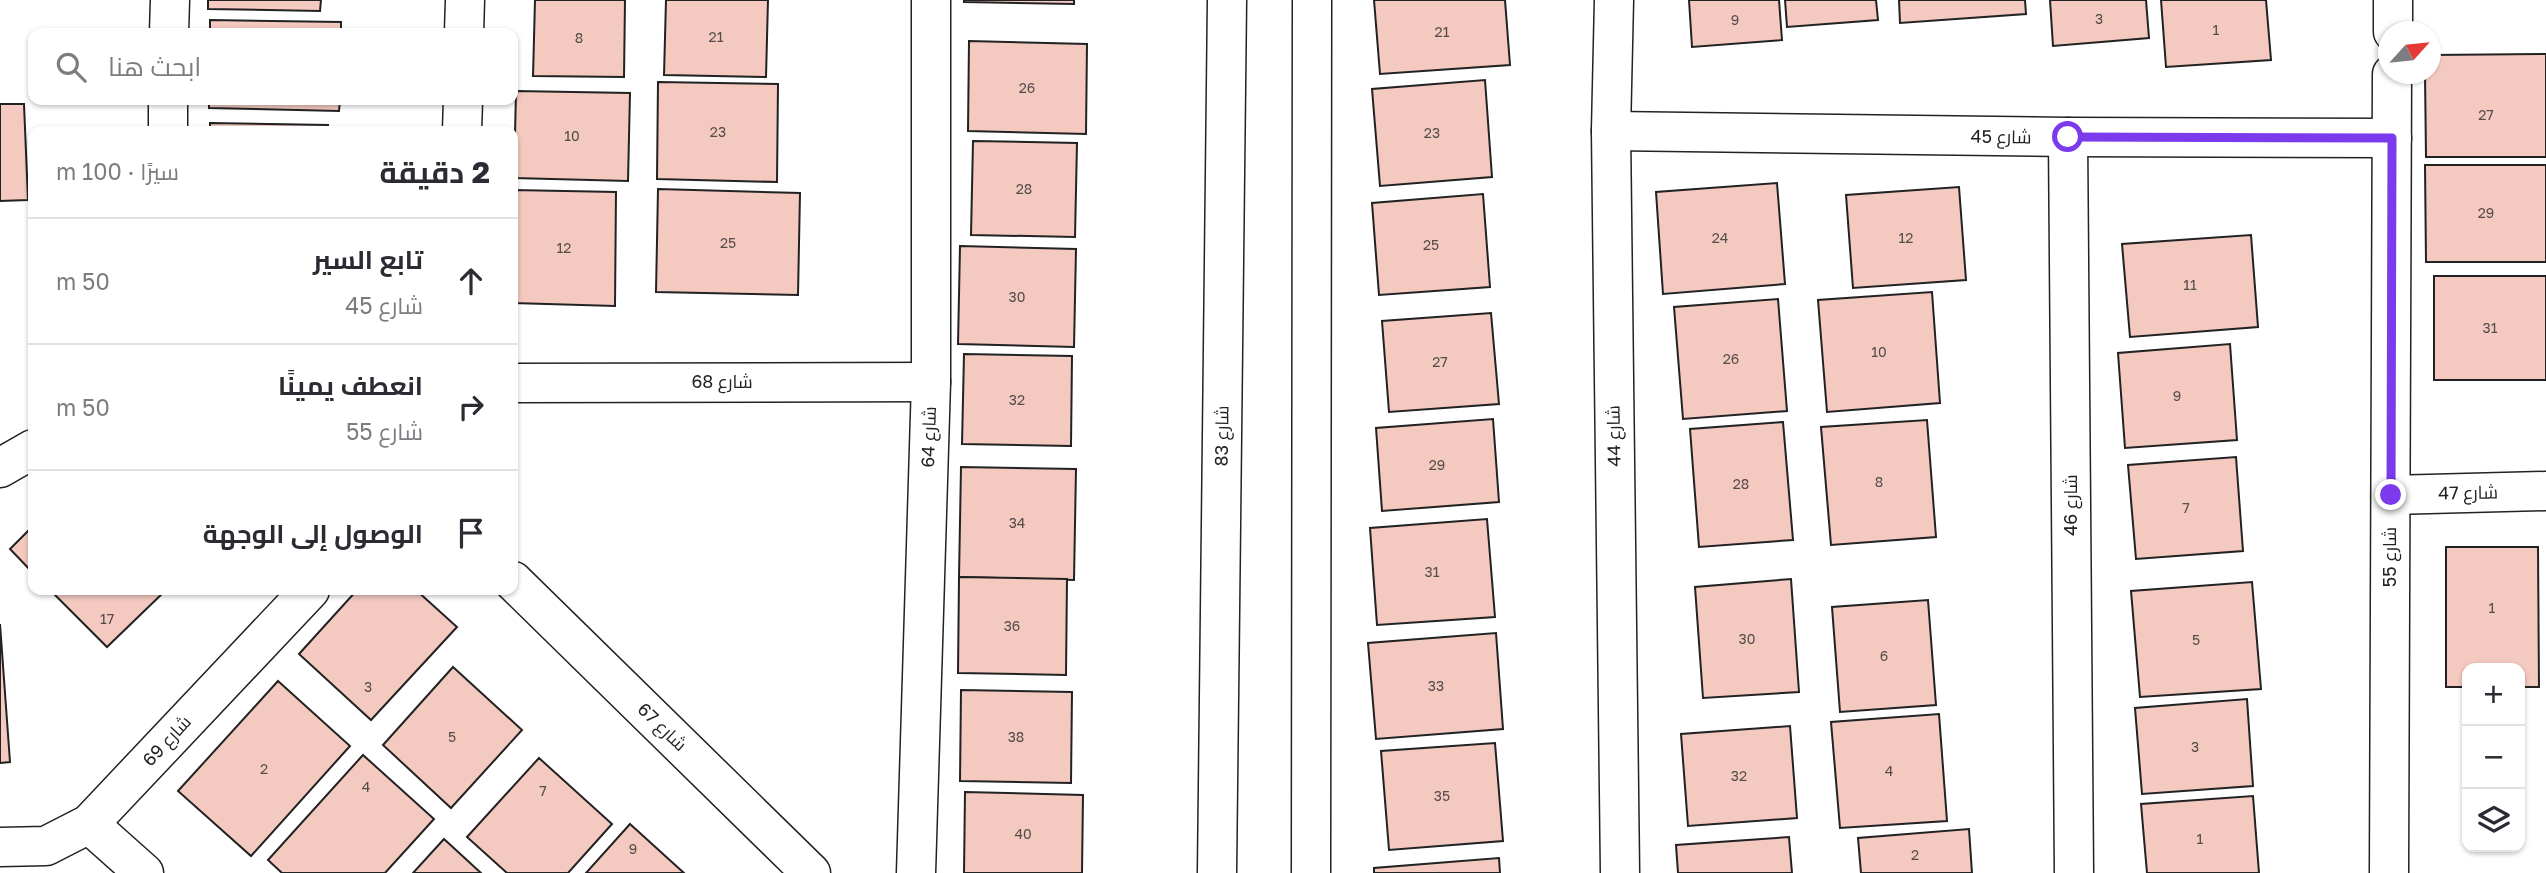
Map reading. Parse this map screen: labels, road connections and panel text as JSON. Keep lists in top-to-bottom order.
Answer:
{
  "streets": {
    "street": [
      "شارع 45",
      "شارع 68",
      "شارع 83",
      "شارع 44",
      "شارع 64",
      "شارع 47",
      "شارع 46",
      "شارع 55",
      "شارع 67",
      "شارع 69"
    ]
  },
  "crossings": [
    ["شارع 45", "شارع 44"],
    ["شارع 45", "شارع 46"],
    ["شارع 45", "شارع 55"],
    ["شارع 68", "شارع 64"],
    ["شارع 47", "شارع 55"]
  ],
  "house_numbers": [
    "3",
    "9",
    "1",
    "21",
    "21",
    "8",
    "26",
    "27",
    "23",
    "23",
    "10",
    "28",
    "29",
    "24",
    "12",
    "25",
    "25",
    "12",
    "11",
    "30",
    "31",
    "10",
    "26",
    "27",
    "9",
    "32",
    "29",
    "8",
    "28",
    "7",
    "34",
    "31",
    "1",
    "17",
    "36",
    "30",
    "5",
    "6",
    "33",
    "3",
    "5",
    "38",
    "3",
    "2",
    "4",
    "32",
    "4",
    "7",
    "35",
    "40",
    "1",
    "9",
    "2"
  ],
  "north": "top right",
  "page": {
    "search": "ابحث هنا",
    "heading": ["2 دقيقة", "سيرًا · 100 m"],
    "list": [
      ["تابع السير", "شارع 45", "50 m"],
      ["انعطف يمينًا", "شارع 55", "50 m"],
      "الوصول إلى الوجهة"
    ],
    "map_buttons": ["+", "−"]
  }
}
